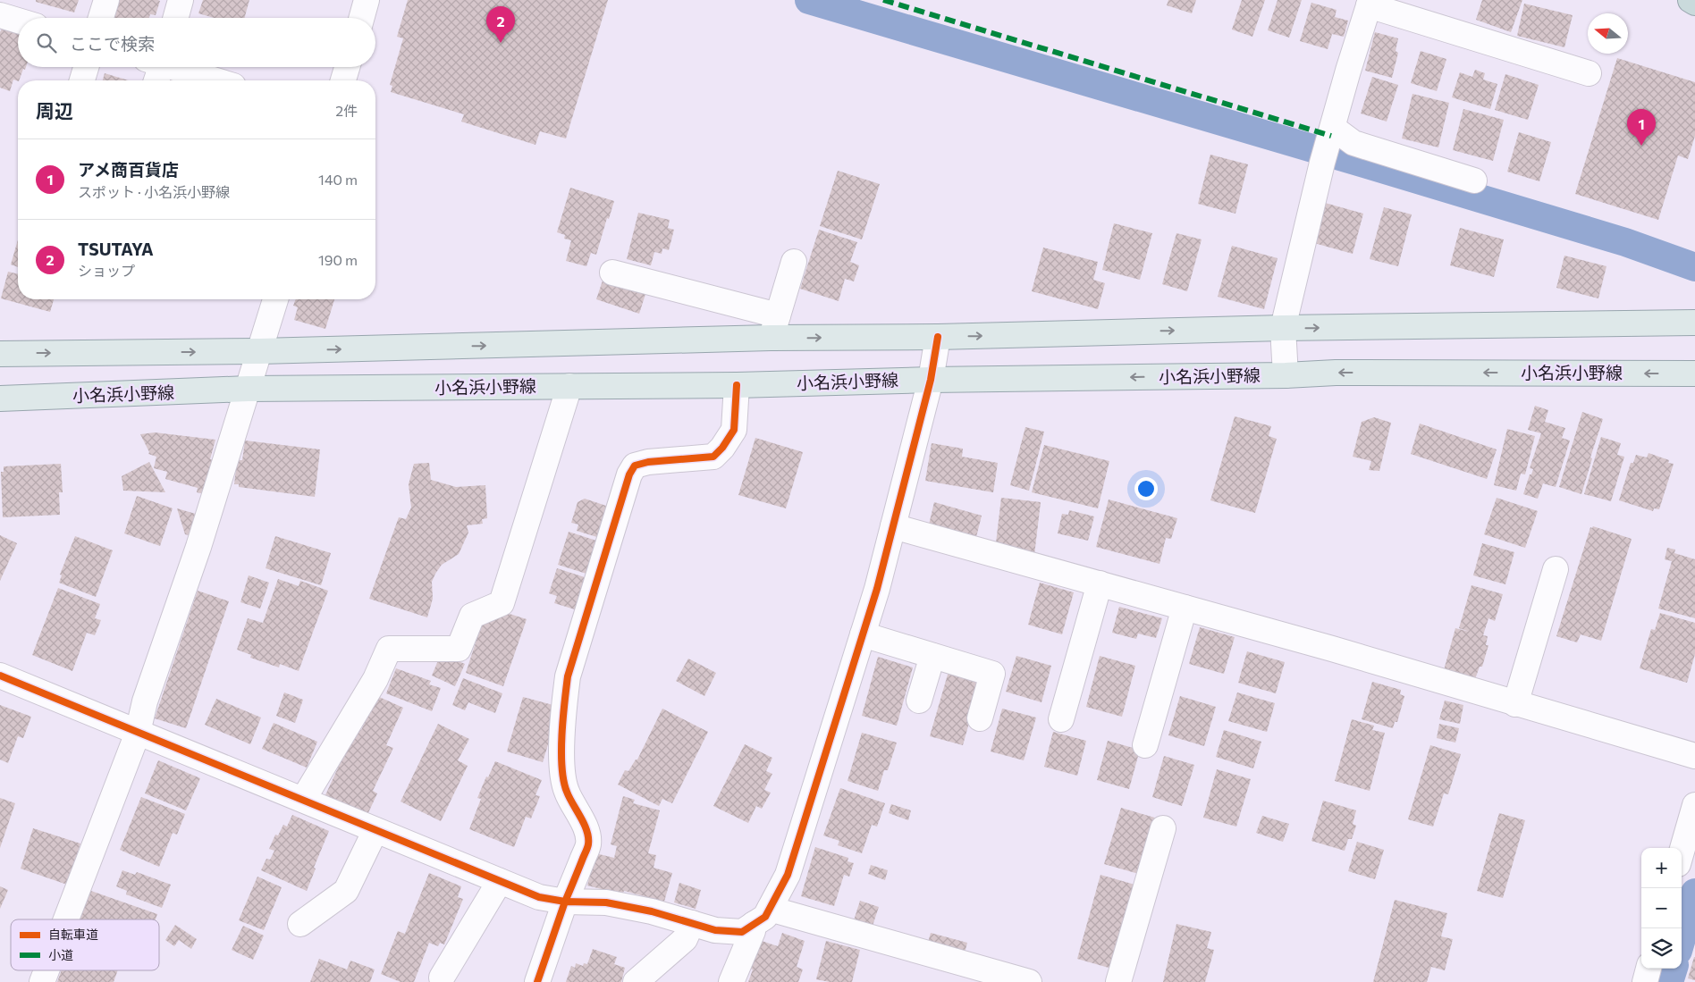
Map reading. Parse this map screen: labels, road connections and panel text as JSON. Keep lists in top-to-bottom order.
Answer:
{
  "streets": {
    "main road": ["小名浜小野線"]
  },
  "legend": ["自転車道", "小道"],
  "north": "left",
  "page": {
    "pins": ["2", "1"],
    "search": "ここで検索",
    "heading": ["周辺", "2件"],
    "list": [
      {
        "mark": "1",
        "name": "アメ商百貨店",
        "note": "スポット · 小名浜小野線",
        "value": "140 m"
      },
      {
        "mark": "2",
        "name": "TSUTAYA",
        "note": "ショップ",
        "value": "190 m"
      }
    ],
    "map_buttons": ["+", "−"]
  }
}
